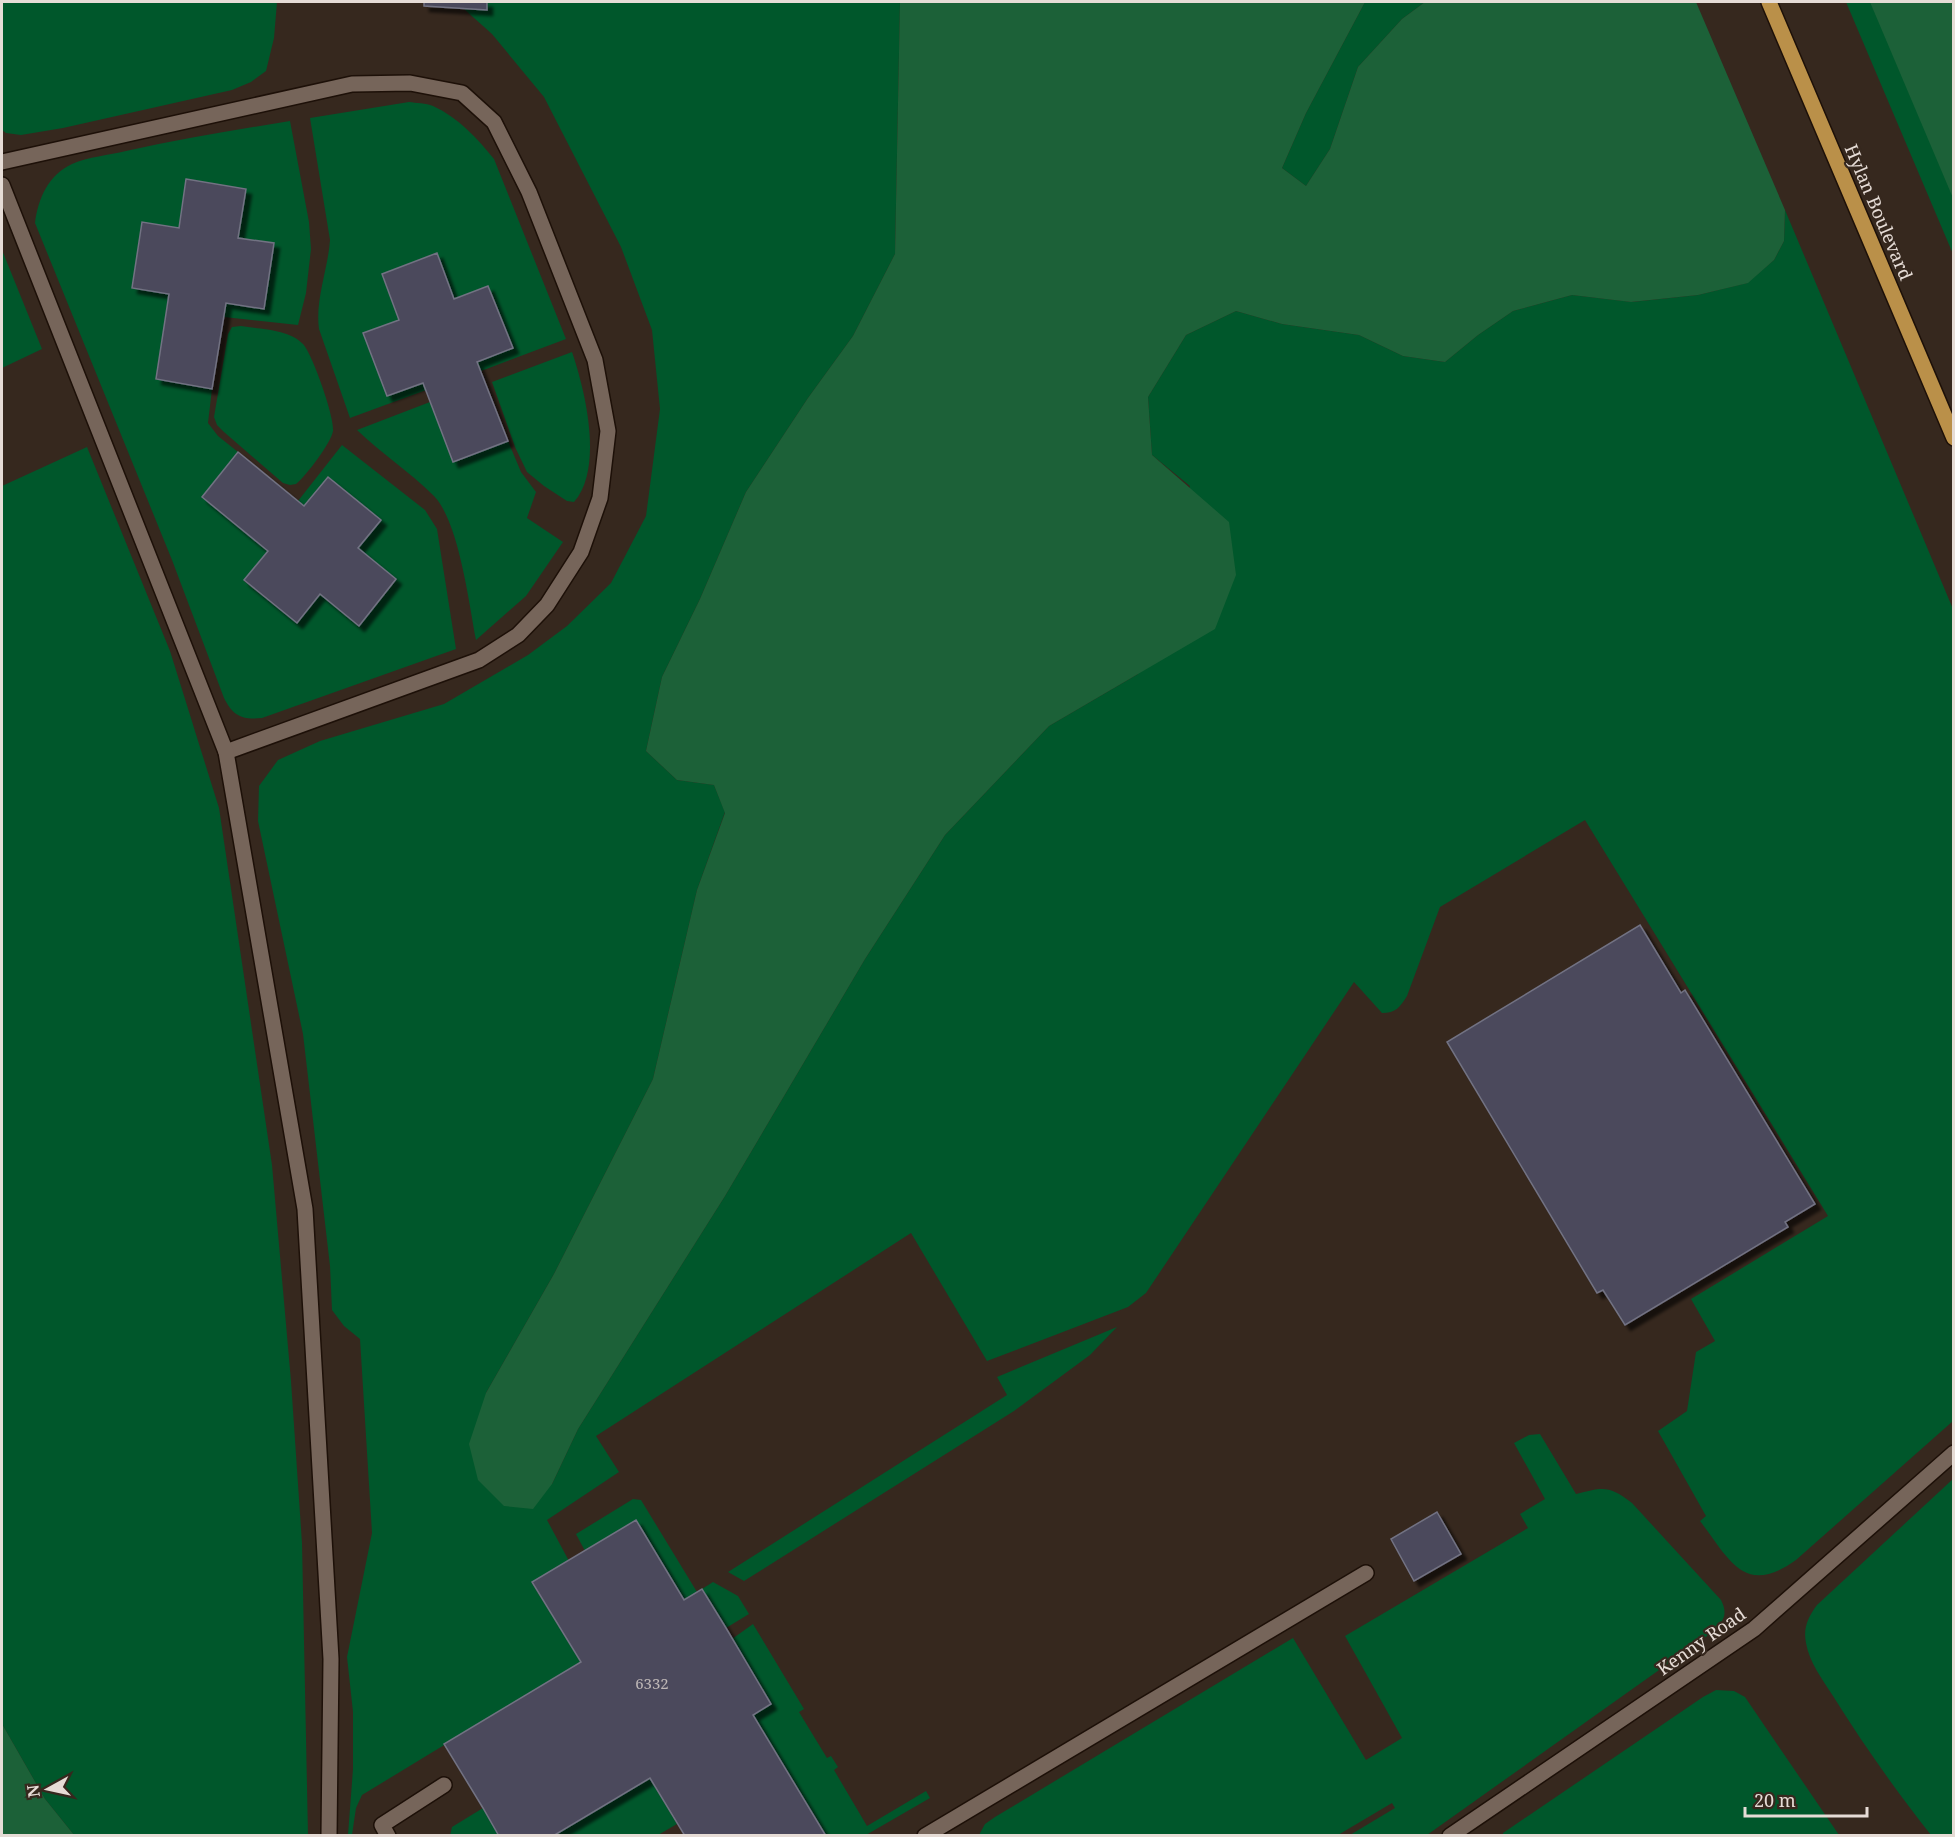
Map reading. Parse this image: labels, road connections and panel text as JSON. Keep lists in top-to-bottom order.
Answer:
{
  "streets": {
    "main road": ["Hylan Boulevard"],
    "lane": ["Kenny Road"]
  },
  "house_numbers": ["6332"],
  "scale_bar": "20 m",
  "north": "left"
}
